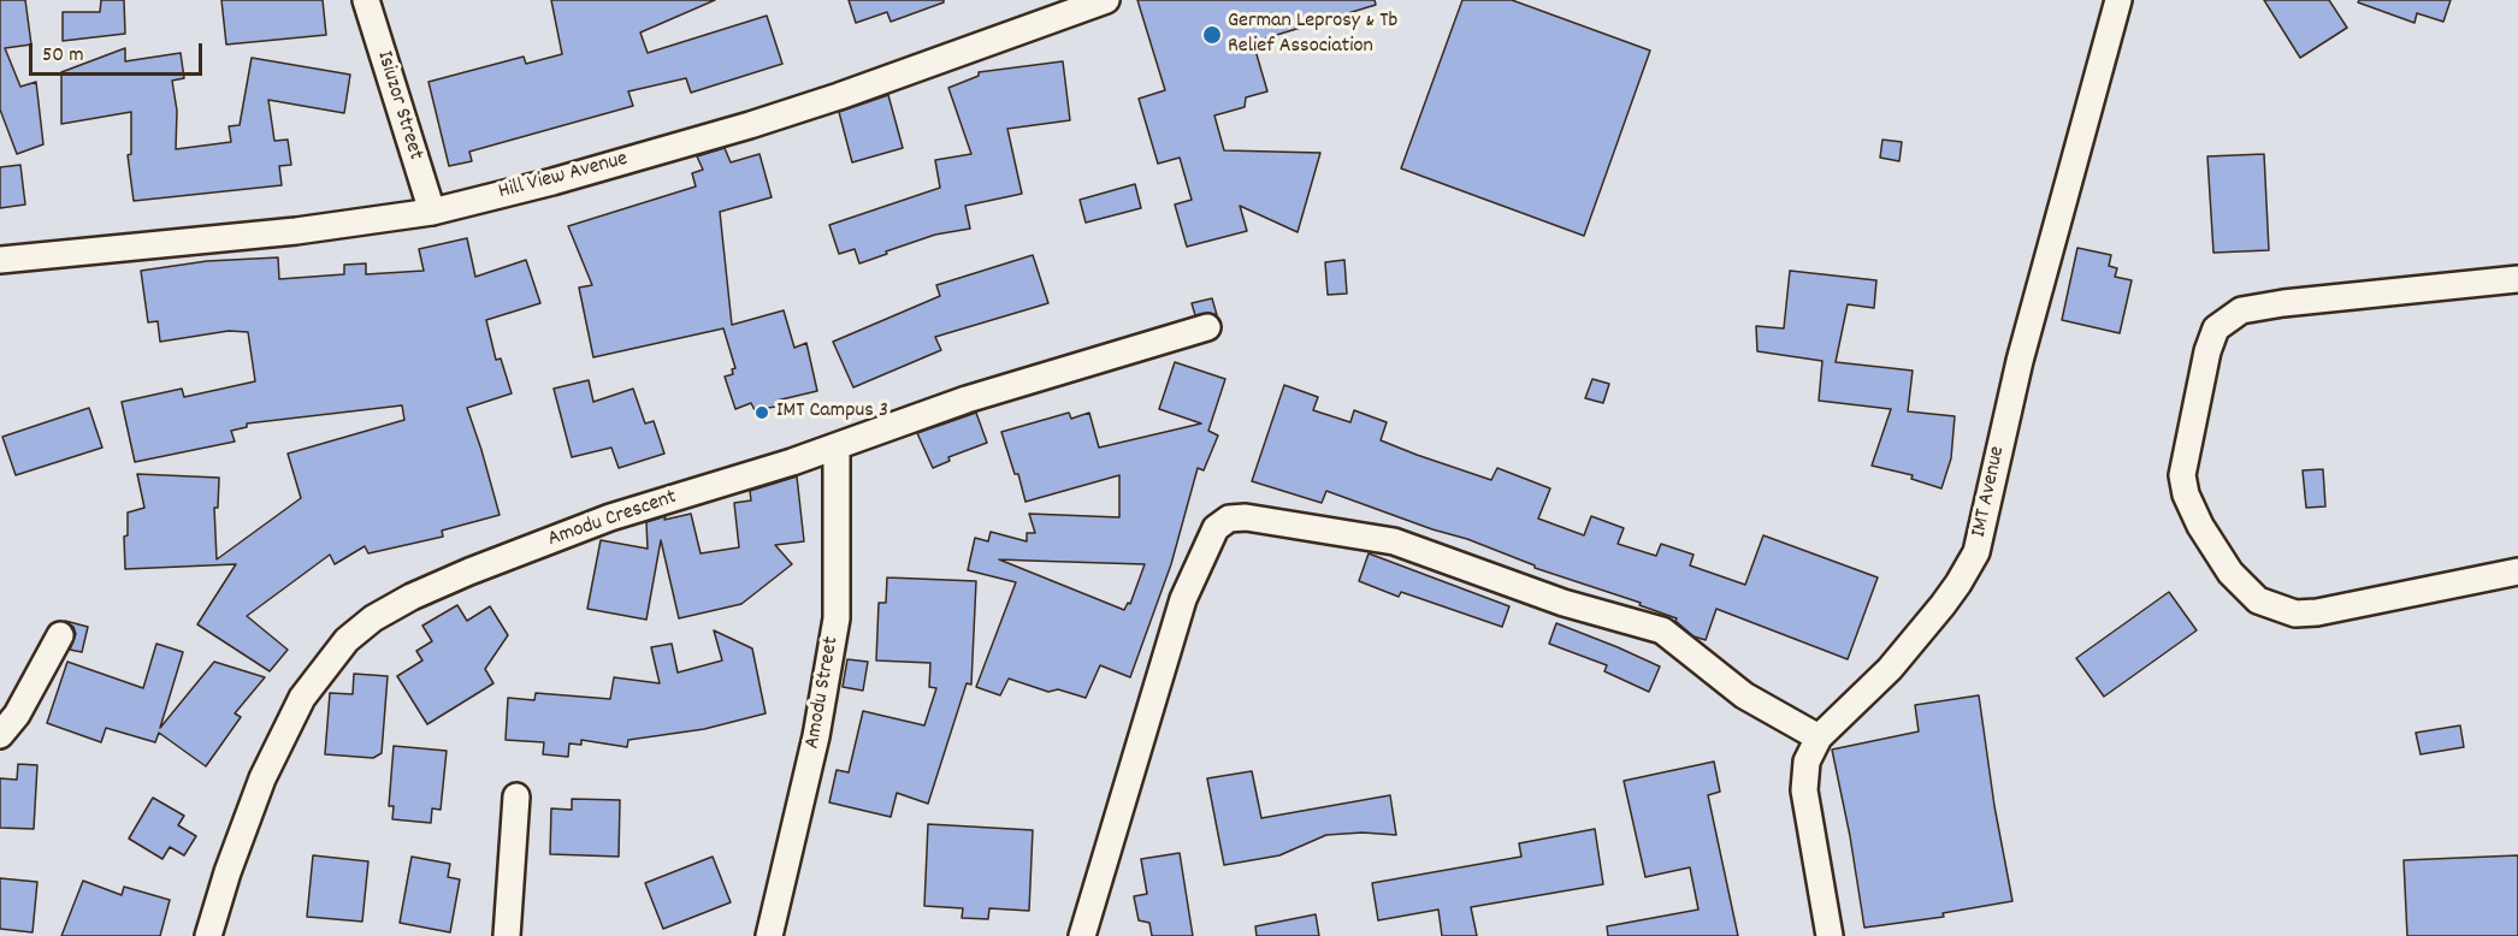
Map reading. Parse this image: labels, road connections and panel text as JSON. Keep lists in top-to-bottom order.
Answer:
{
  "streets": {
    "street": [
      "Isiuzor Street",
      "Hill View Avenue",
      "IMT Avenue",
      "Amodu Crescent",
      "Amodu Street"
    ]
  },
  "crossings": [
    ["Isiuzor Street", "Hill View Avenue"],
    ["Amodu Crescent", "Amodu Street"]
  ],
  "places": ["German Leprosy & Tb Relief Association", "IMT Campus 3"],
  "scale_bar": "50 m"
}
